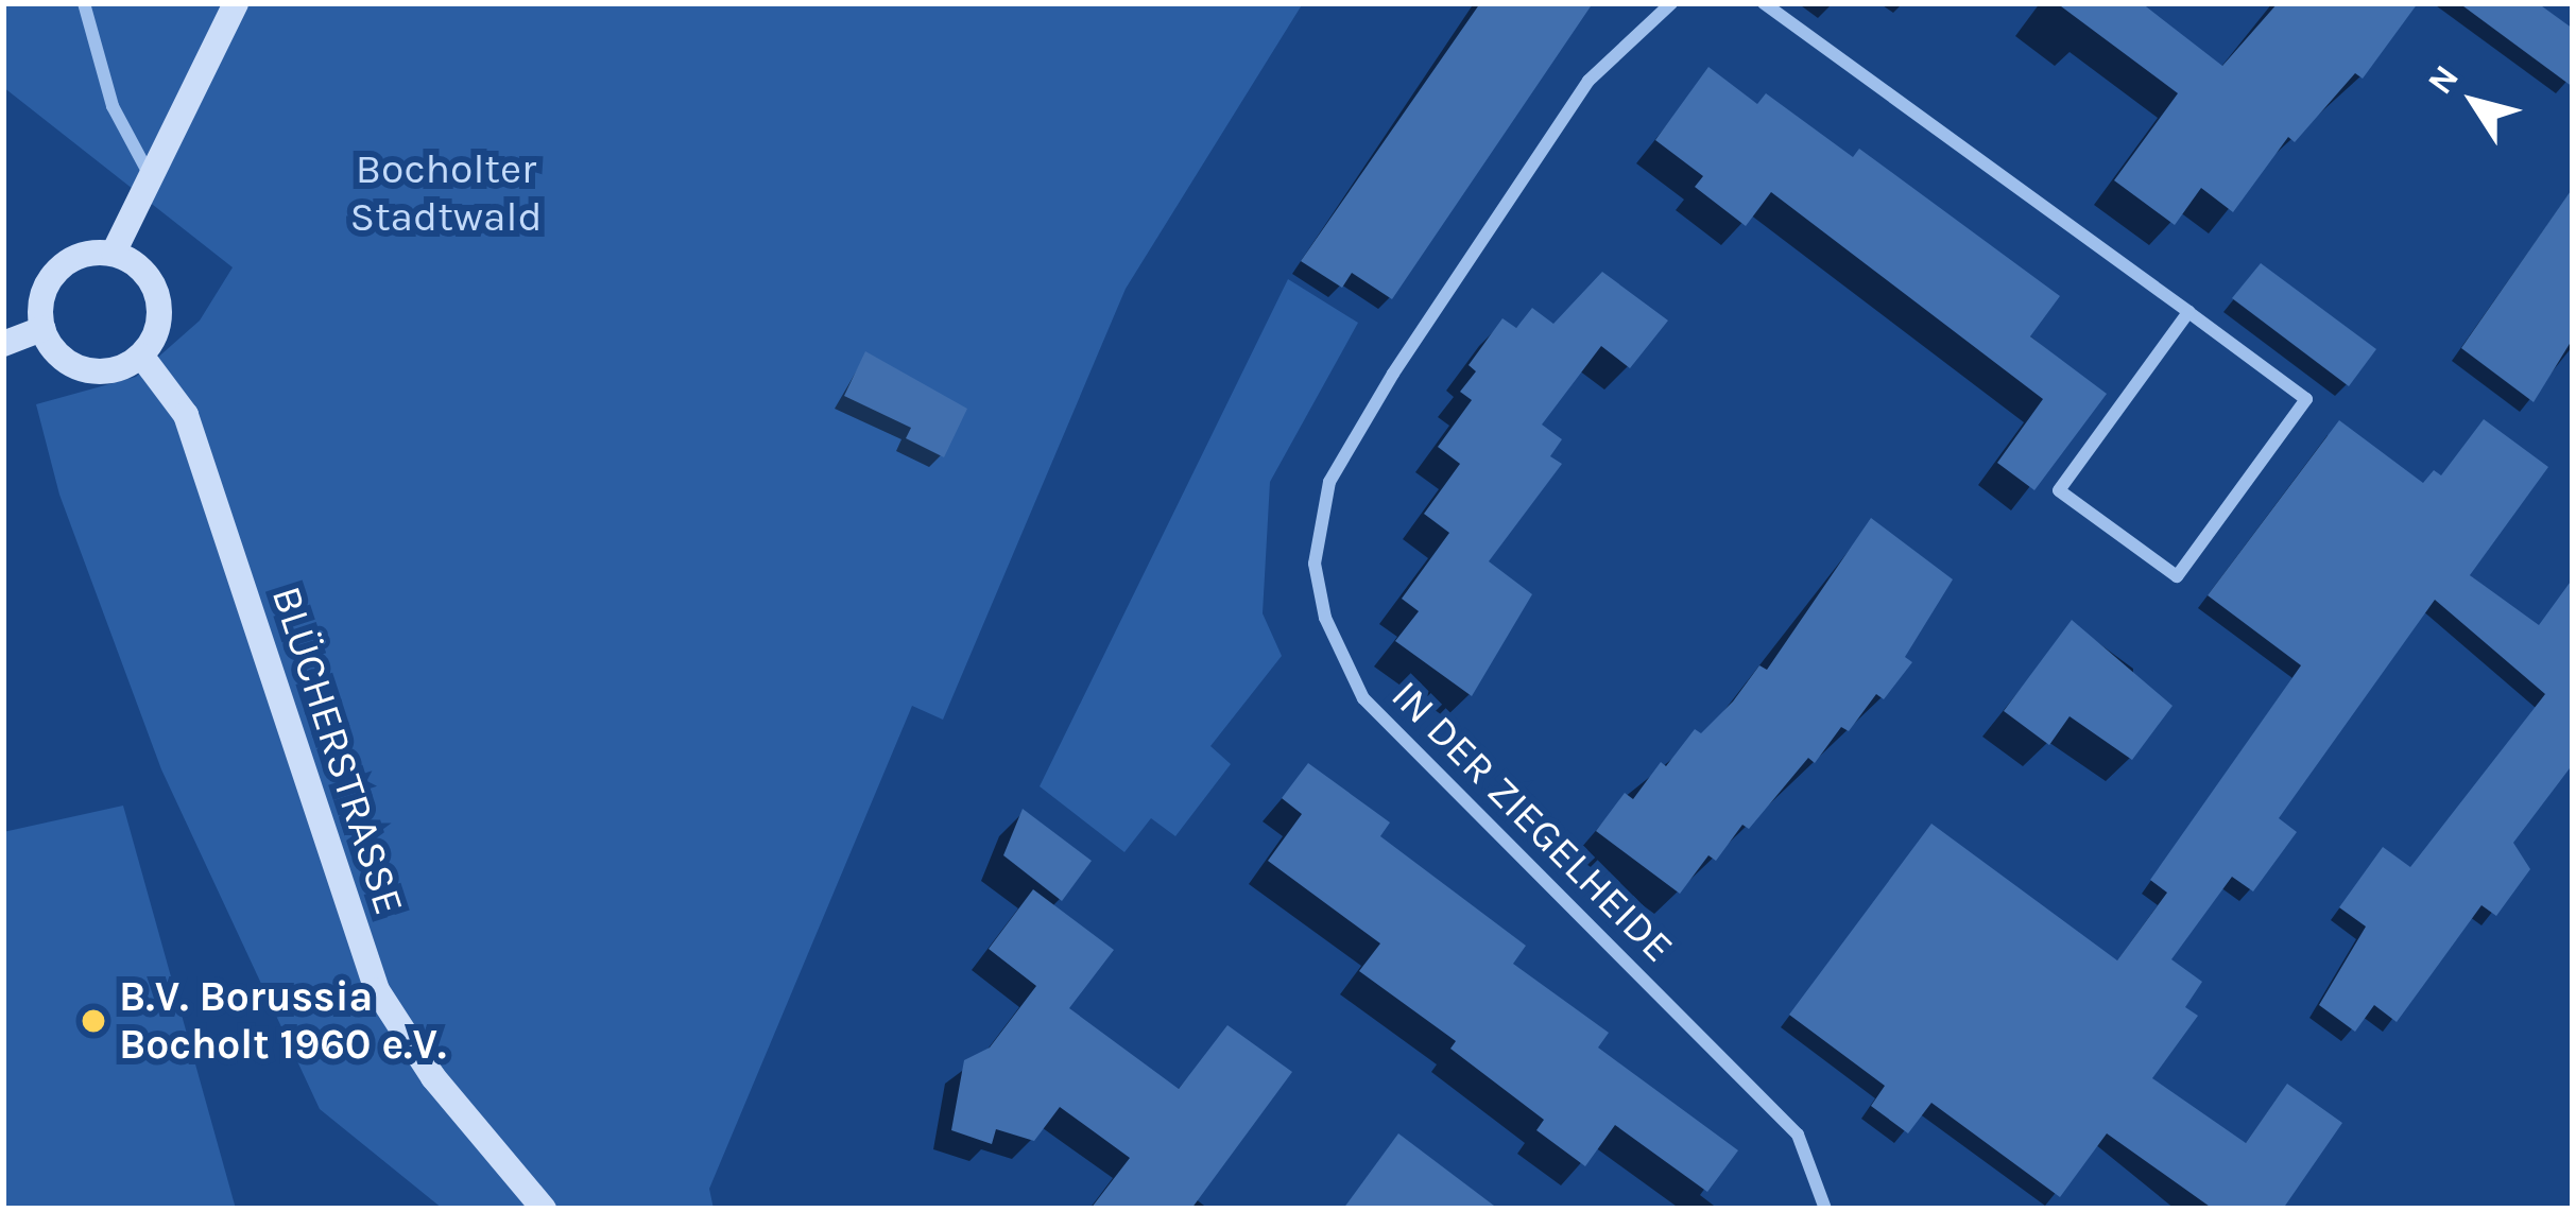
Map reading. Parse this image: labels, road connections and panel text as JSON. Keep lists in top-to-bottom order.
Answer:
{
  "streets": {
    "street": ["BLÜCHERSTRASSE", "IN DER ZIEGELHEIDE"]
  },
  "parks": ["Bocholter Stadtwald"],
  "places": ["B.V. Borussia Bocholt 1960 e.V."],
  "north": "top left"
}
